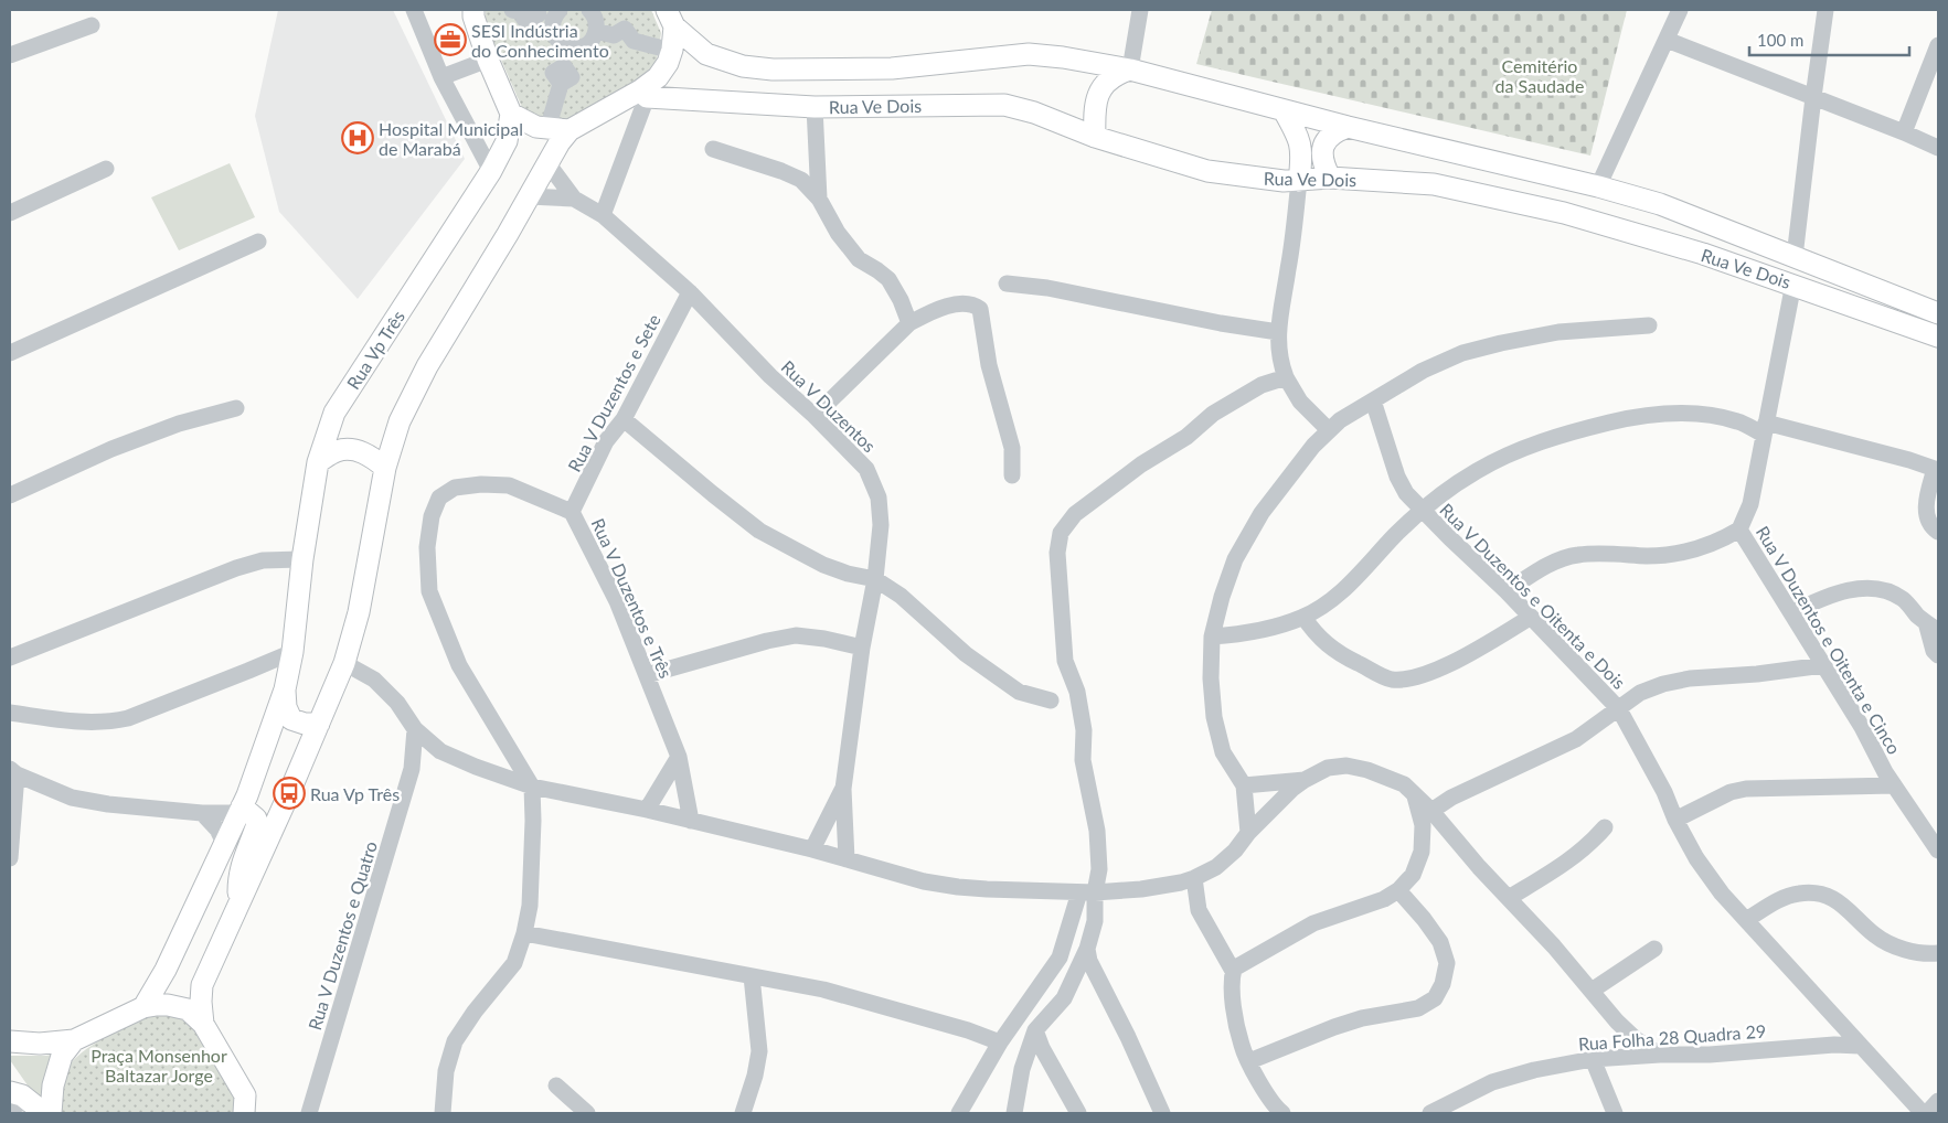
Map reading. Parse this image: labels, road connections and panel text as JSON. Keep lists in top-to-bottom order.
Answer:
{
  "streets": {
    "main road": ["Rua Ve Dois", "Rua Vp Três"],
    "street": [
      "Rua V Duzentos e Sete",
      "Rua V Duzentos",
      "Rua V Duzentos e Oitenta e Dois",
      "Rua V Duzentos e Três",
      "Rua V Duzentos e Oitenta e Cinco",
      "Rua V Duzentos e Quatro",
      "Rua Folha 28 Quadra 29"
    ]
  },
  "crossings": [
    ["Rua Ve Dois", "Rua V Duzentos e Oitenta e Cinco"],
    ["Rua V Duzentos e Sete", "Rua V Duzentos"],
    ["Rua V Duzentos e Sete", "Rua V Duzentos e Três"],
    ["Rua V Duzentos e Oitenta e Dois", "Rua Folha 28 Quadra 29"]
  ],
  "parks": ["Cemitério da Saudade", "Praça Monsenhor Baltazar Jorge"],
  "places": {
    "office": ["SESI Indústria do Conhecimento"],
    "hospital": ["Hospital Municipal de Marabá"],
    "bus stop": ["Rua Vp Três"]
  },
  "scale_bar": "100 m"
}
